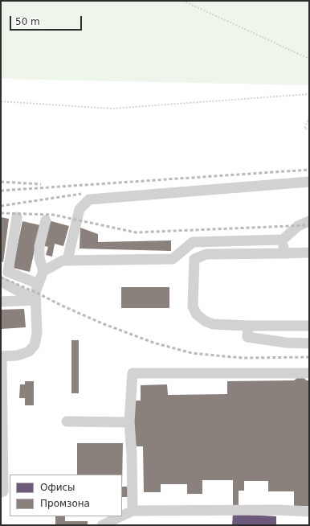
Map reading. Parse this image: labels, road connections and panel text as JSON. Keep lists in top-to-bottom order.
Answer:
{
  "legend": ["Офисы", "Промзона"],
  "scale_bar": "50 m"
}
